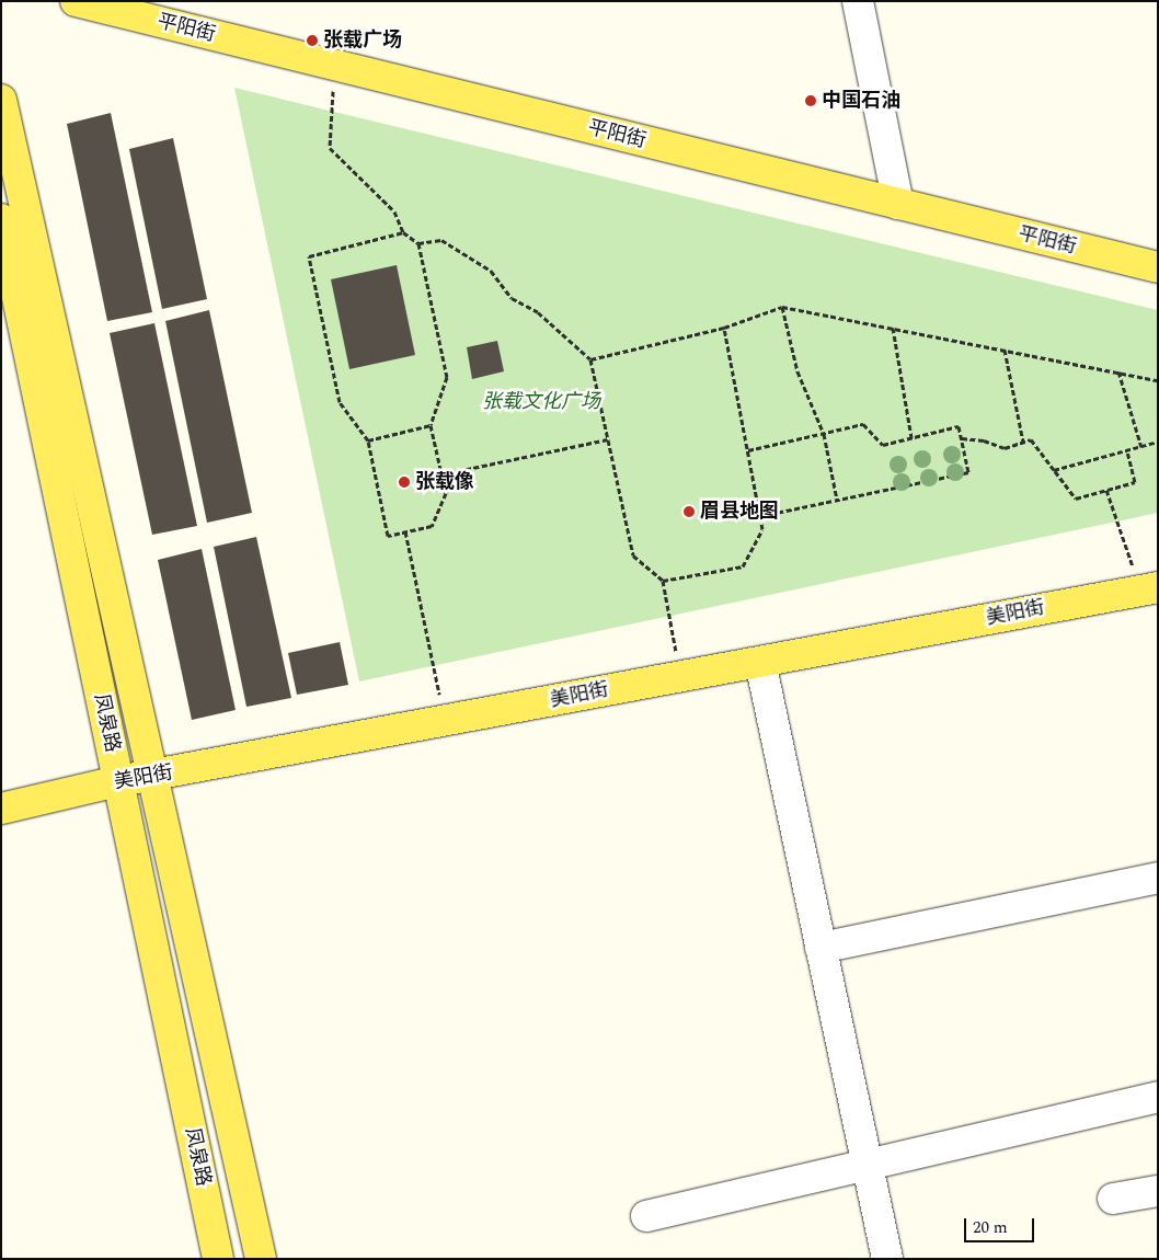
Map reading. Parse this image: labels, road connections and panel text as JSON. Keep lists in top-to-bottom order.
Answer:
{
  "streets": {
    "main road": ["平阳街", "美阳街", "凤泉路"]
  },
  "crossings": [
    ["美阳街", "凤泉路"]
  ],
  "parks": ["张载文化广场"],
  "places": [
    "张载广场",
    "中国石油",
    "张载像",
    "眉县地图"
  ],
  "scale_bar": "20 m"
}
